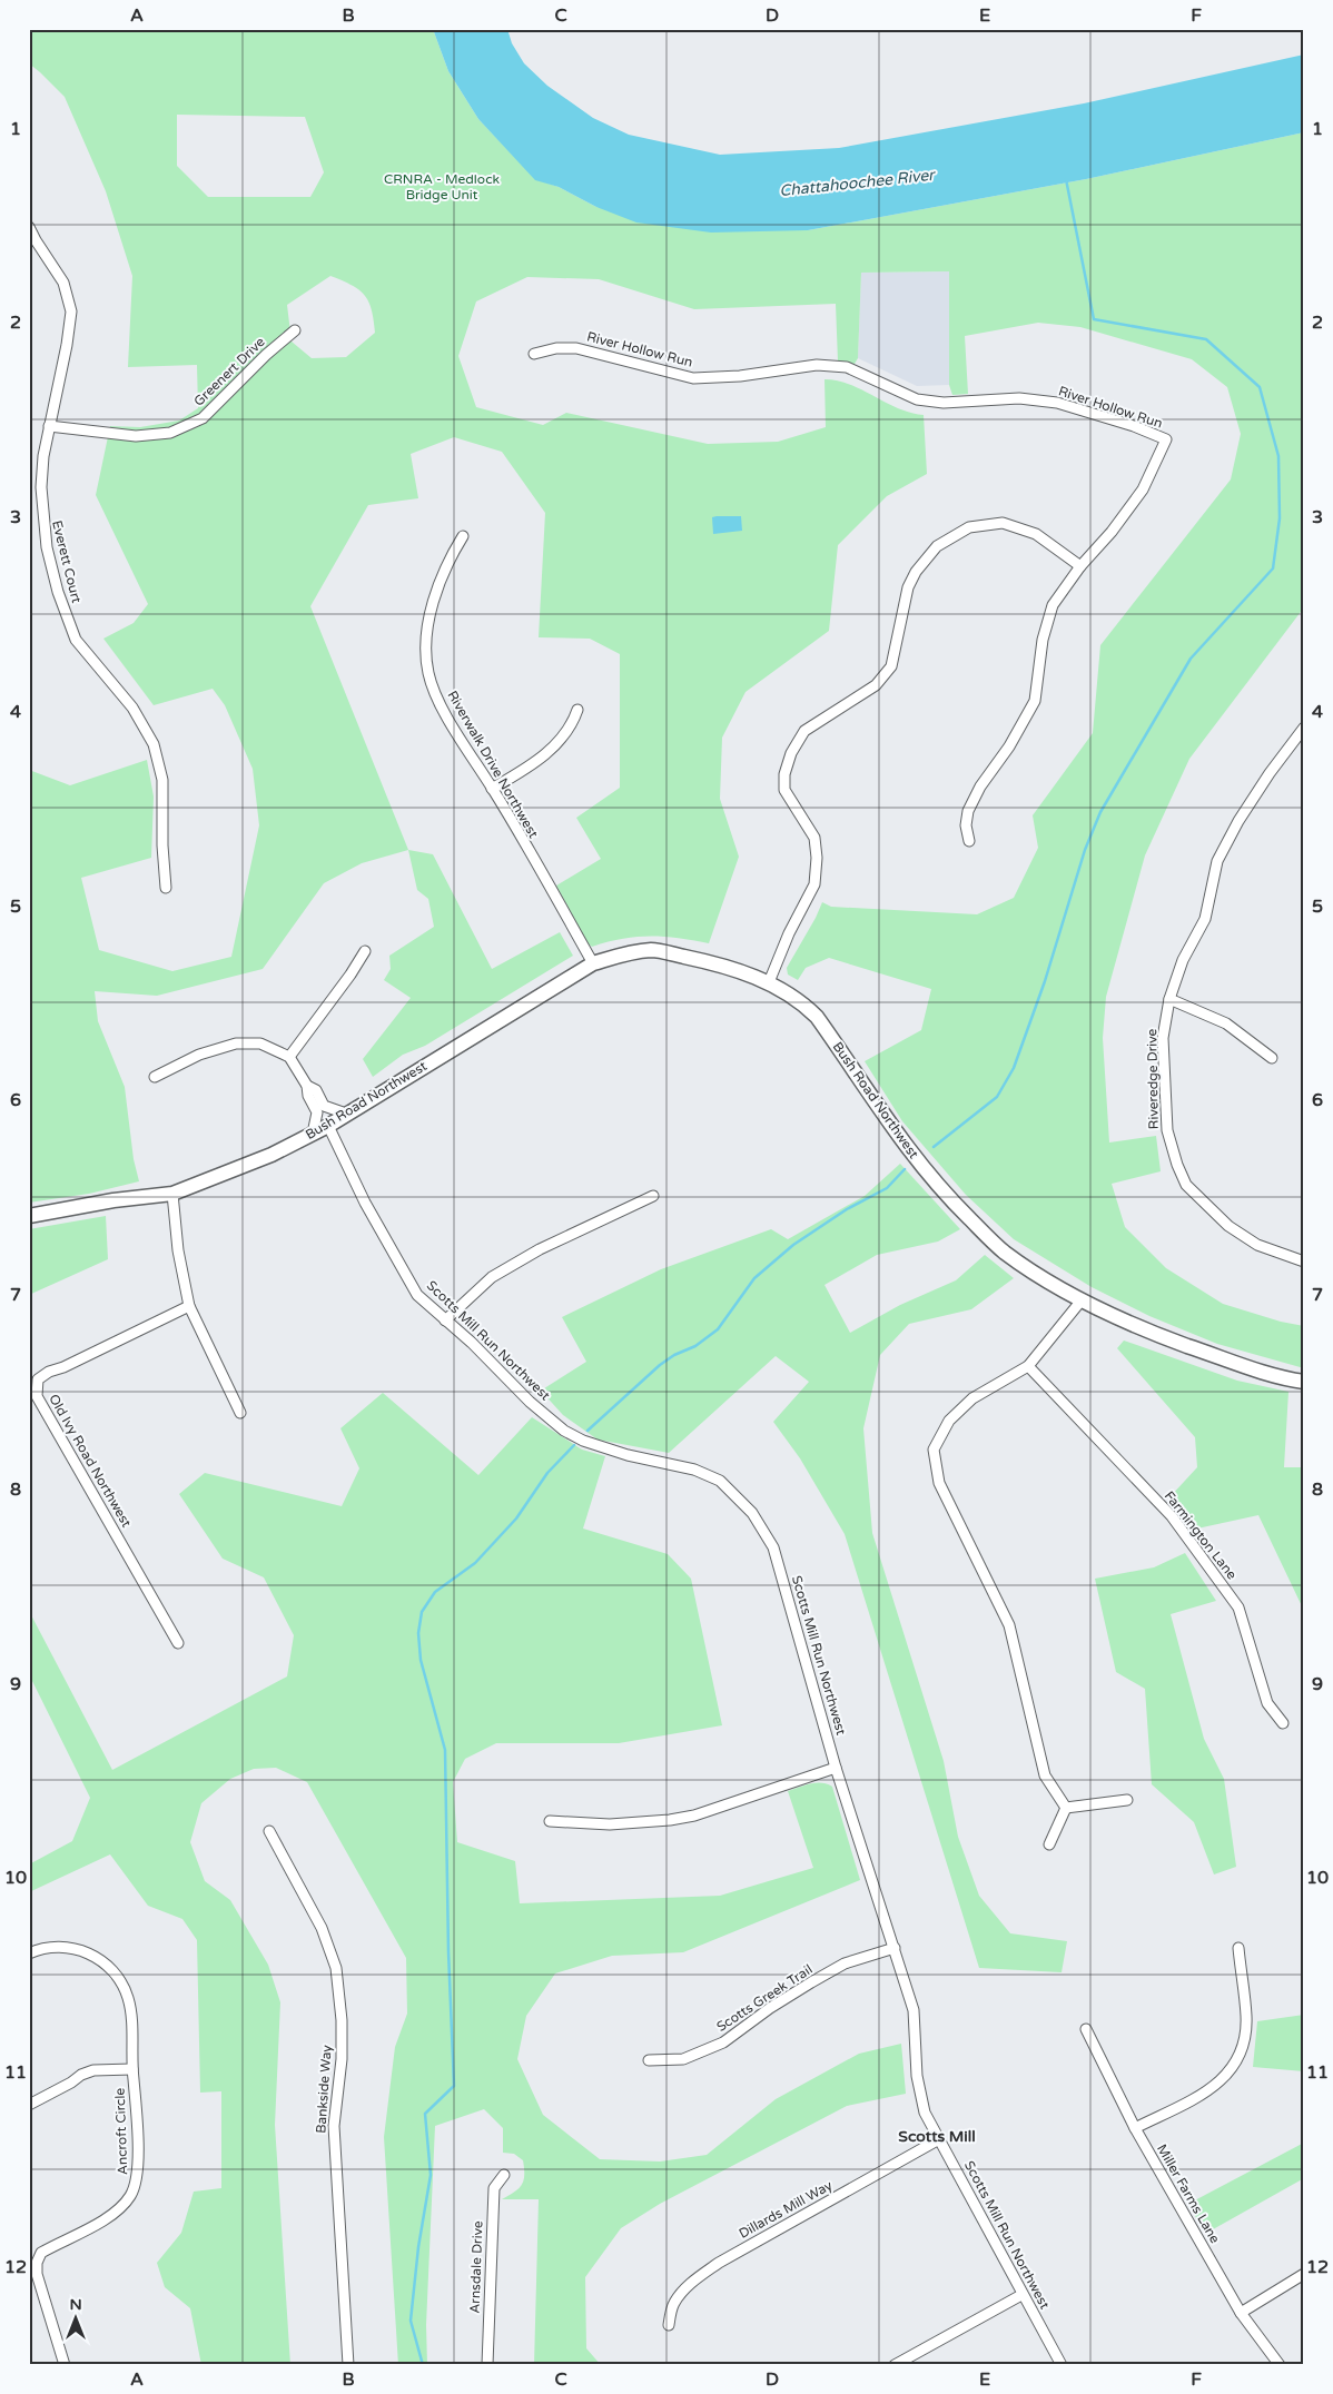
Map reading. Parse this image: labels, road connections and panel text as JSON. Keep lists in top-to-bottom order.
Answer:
{
  "streets": {
    "street": [
      "River Hollow Run",
      "Greenert Drive",
      "Everett Court",
      "Riverwalk Drive Northwest",
      "Riveredge Drive",
      "Bush Road Northwest",
      "Scotts Mill Run Northwest",
      "Old Ivy Road Northwest",
      "Farmington Lane",
      "Scotts Greek Trail",
      "Bankside Way",
      "Ancroft Circle",
      "Miller Farms Lane",
      "Dillards Mill Way",
      "Arnsdale Drive"
    ]
  },
  "crossings": [
    ["Greenert Drive", "Everett Court"],
    ["Riverwalk Drive Northwest", "Bush Road Northwest"],
    ["Bush Road Northwest", "Scotts Mill Run Northwest"],
    ["Scotts Mill Run Northwest", "Scotts Greek Trail"],
    ["Scotts Mill Run Northwest", "Dillards Mill Way"]
  ],
  "districts": ["Scotts Mill"],
  "water": ["Chattahoochee River"],
  "parks": ["CRNRA - Medlock Bridge Unit"],
  "north": "top",
  "grid": {
    "columns": [
      "A",
      "B",
      "C",
      "D",
      "E",
      "F"
    ],
    "rows": [
      "1",
      "2",
      "3",
      "4",
      "5",
      "6",
      "7",
      "8",
      "9",
      "10",
      "11",
      "12"
    ]
  }
}
